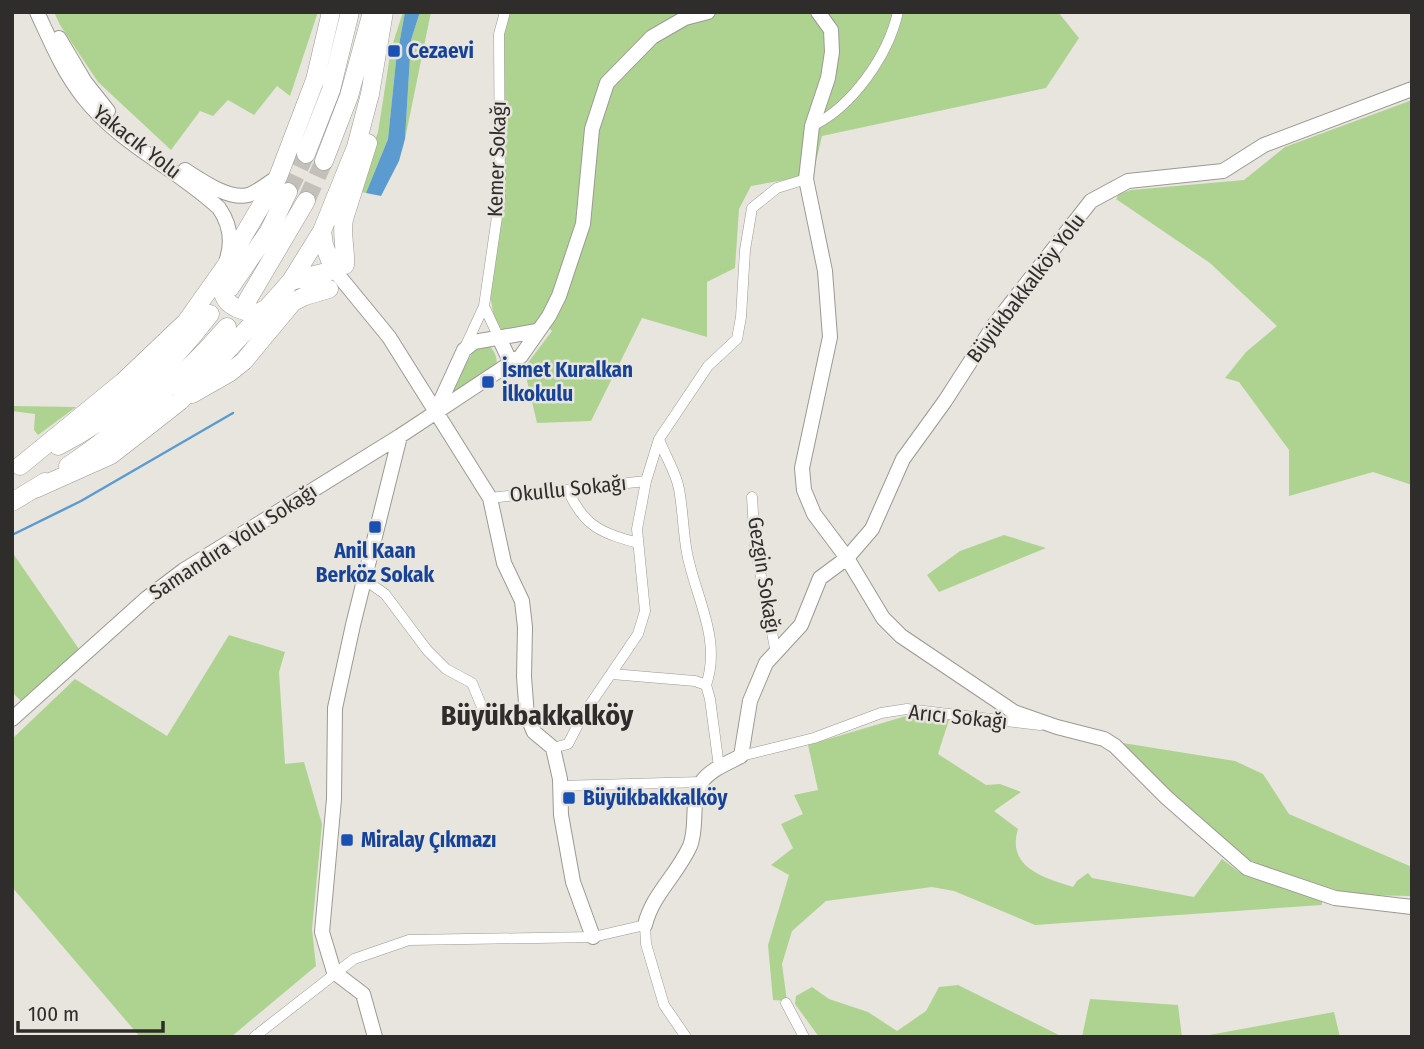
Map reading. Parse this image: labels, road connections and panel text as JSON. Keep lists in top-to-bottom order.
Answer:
{
  "streets": {
    "main road": [
      "Yakacık Yolu",
      "Kemer Sokağı",
      "Büyükbakkalköy Yolu",
      "Samandıra Yolu Sokağı"
    ],
    "street": ["Okullu Sokağı", "Gezgin Sokağı", "Arıcı Sokağı"]
  },
  "crossings": [
    ["Kemer Sokağı", "Samandıra Yolu Sokağı"],
    ["Büyükbakkalköy Yolu", "Gezgin Sokağı"],
    ["Büyükbakkalköy Yolu", "Arıcı Sokağı"]
  ],
  "districts": ["Büyükbakkalköy"],
  "places": {
    "transit": [
      "Cezaevi",
      "İsmet Kuralkan İlkokulu",
      "Anil Kaan Berköz Sokak",
      "Büyükbakkalköy",
      "Miralay Çıkmazı"
    ]
  },
  "scale_bar": "100 m"
}
